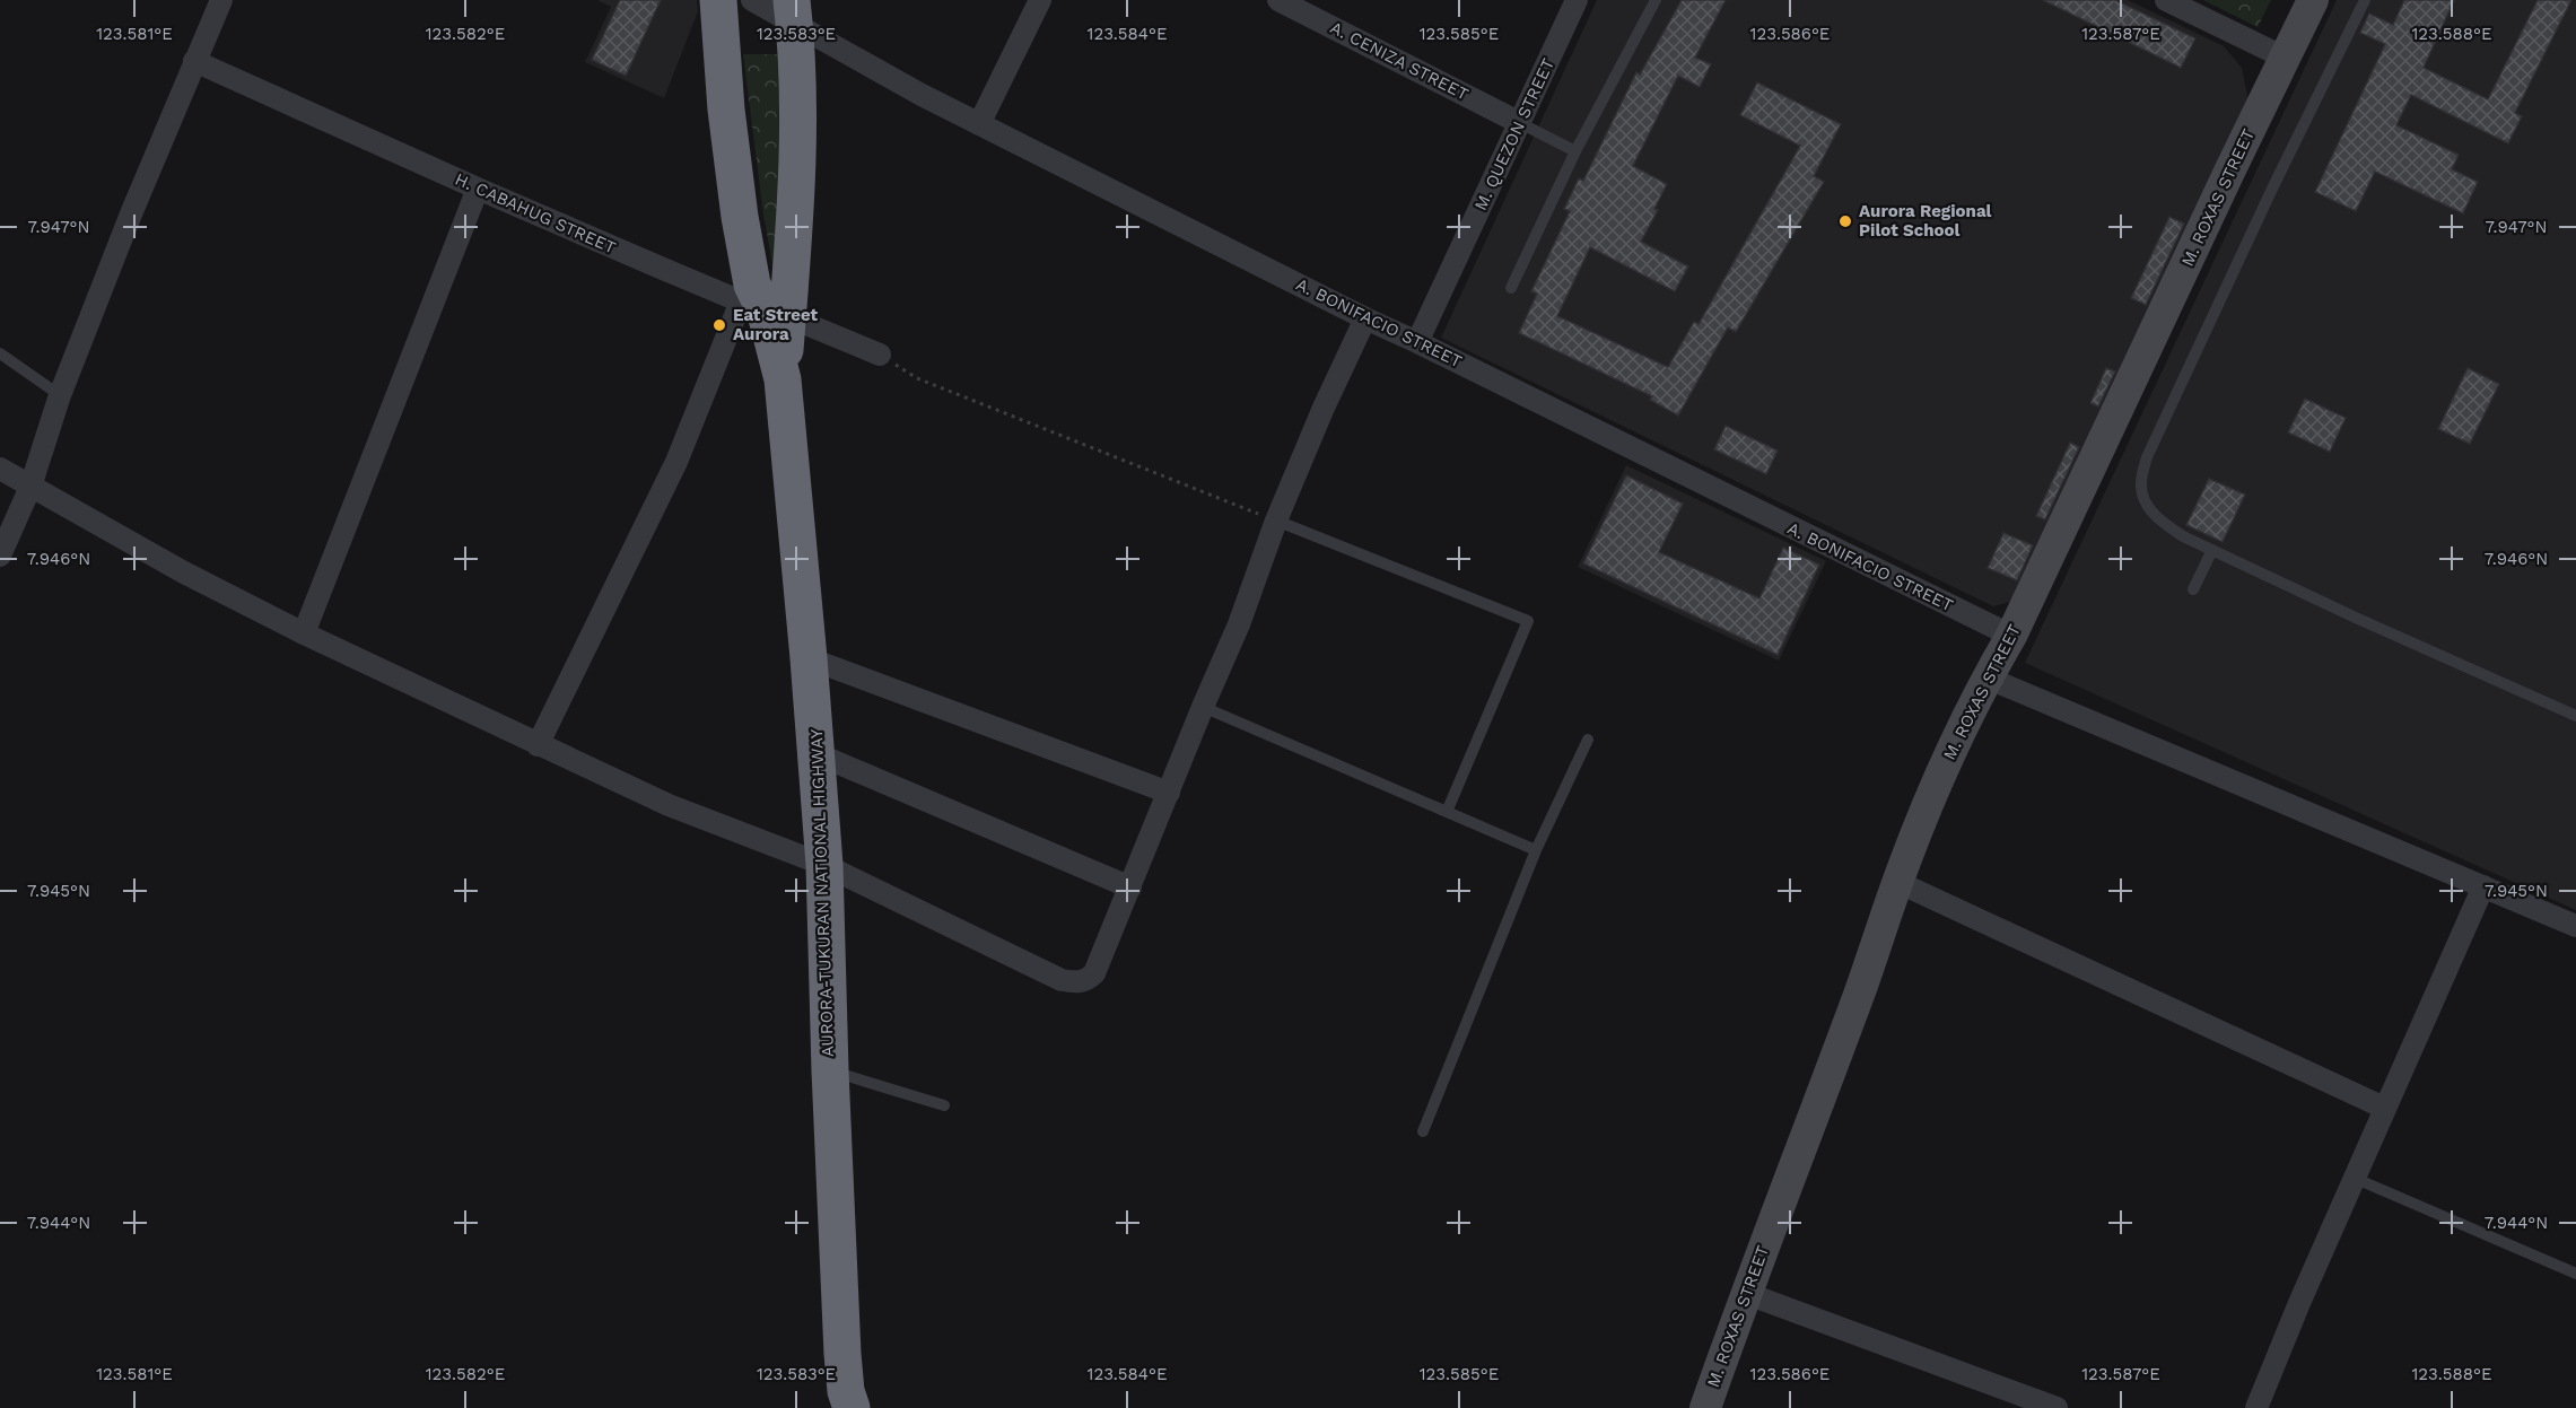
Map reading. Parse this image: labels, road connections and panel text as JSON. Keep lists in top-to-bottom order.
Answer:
{
  "streets": {
    "highway": ["AURORA-TUKURAN NATIONAL HIGHWAY"],
    "street": [
      "A. CENIZA STREET",
      "M. QUEZON STREET",
      "M. ROXAS STREET",
      "H. CABAHUG STREET",
      "A. BONIFACIO STREET"
    ]
  },
  "crossings": [
    ["A. CENIZA STREET", "M. QUEZON STREET"],
    ["M. QUEZON STREET", "A. BONIFACIO STREET"],
    ["M. ROXAS STREET", "A. BONIFACIO STREET"],
    ["H. CABAHUG STREET", "AURORA-TUKURAN NATIONAL HIGHWAY"],
    ["A. BONIFACIO STREET", "AURORA-TUKURAN NATIONAL HIGHWAY"]
  ],
  "places": ["Aurora Regional Pilot School", "Eat Street Aurora"],
  "coordinates": [
    "123.581°E",
    "123.582°E",
    "123.583°E",
    "123.584°E",
    "123.585°E",
    "123.586°E",
    "123.587°E",
    "123.588°E",
    "7.947°N",
    "7.946°N",
    "7.945°N",
    "7.944°N"
  ]
}
